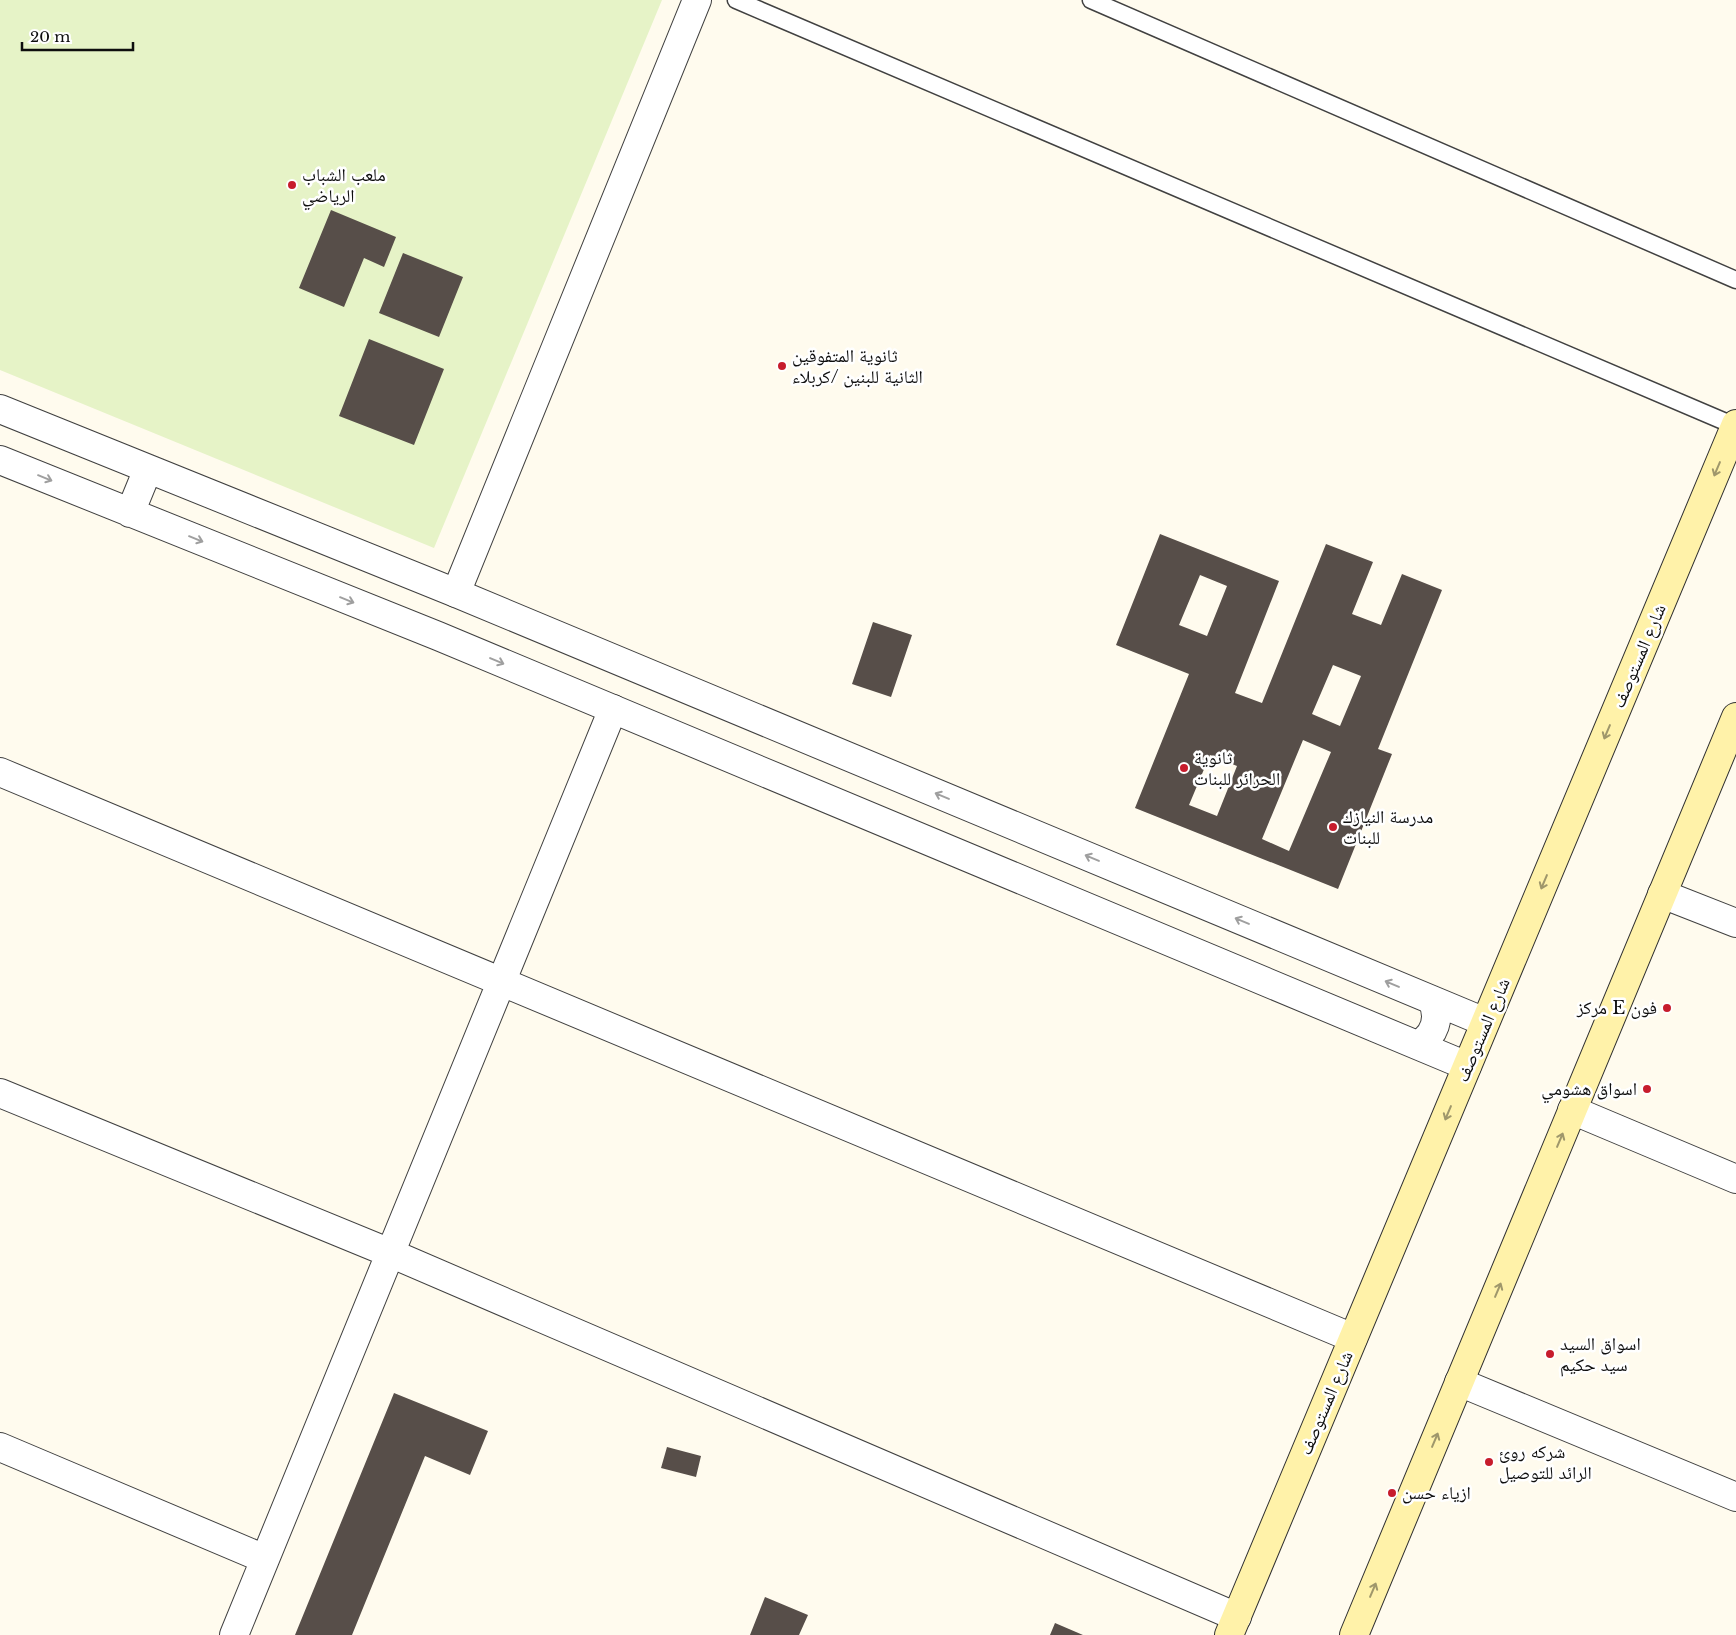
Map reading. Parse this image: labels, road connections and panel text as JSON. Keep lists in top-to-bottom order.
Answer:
{
  "streets": {
    "main road": ["شارع المستوصف"]
  },
  "places": [
    "ملعب الشباب الرياضي",
    "ثانوية المتفوقين الثانية للبنين /كربلاء",
    "ثانوية الحرائر للبنات",
    "مدرسة النيازك للبنات",
    "مركز E فون",
    "اسواق هشومي",
    "اسواق السيد سيد حكيم",
    "شركه روئ الرائد للتوصيل",
    "ازياء حسن"
  ],
  "scale_bar": "20 m"
}
